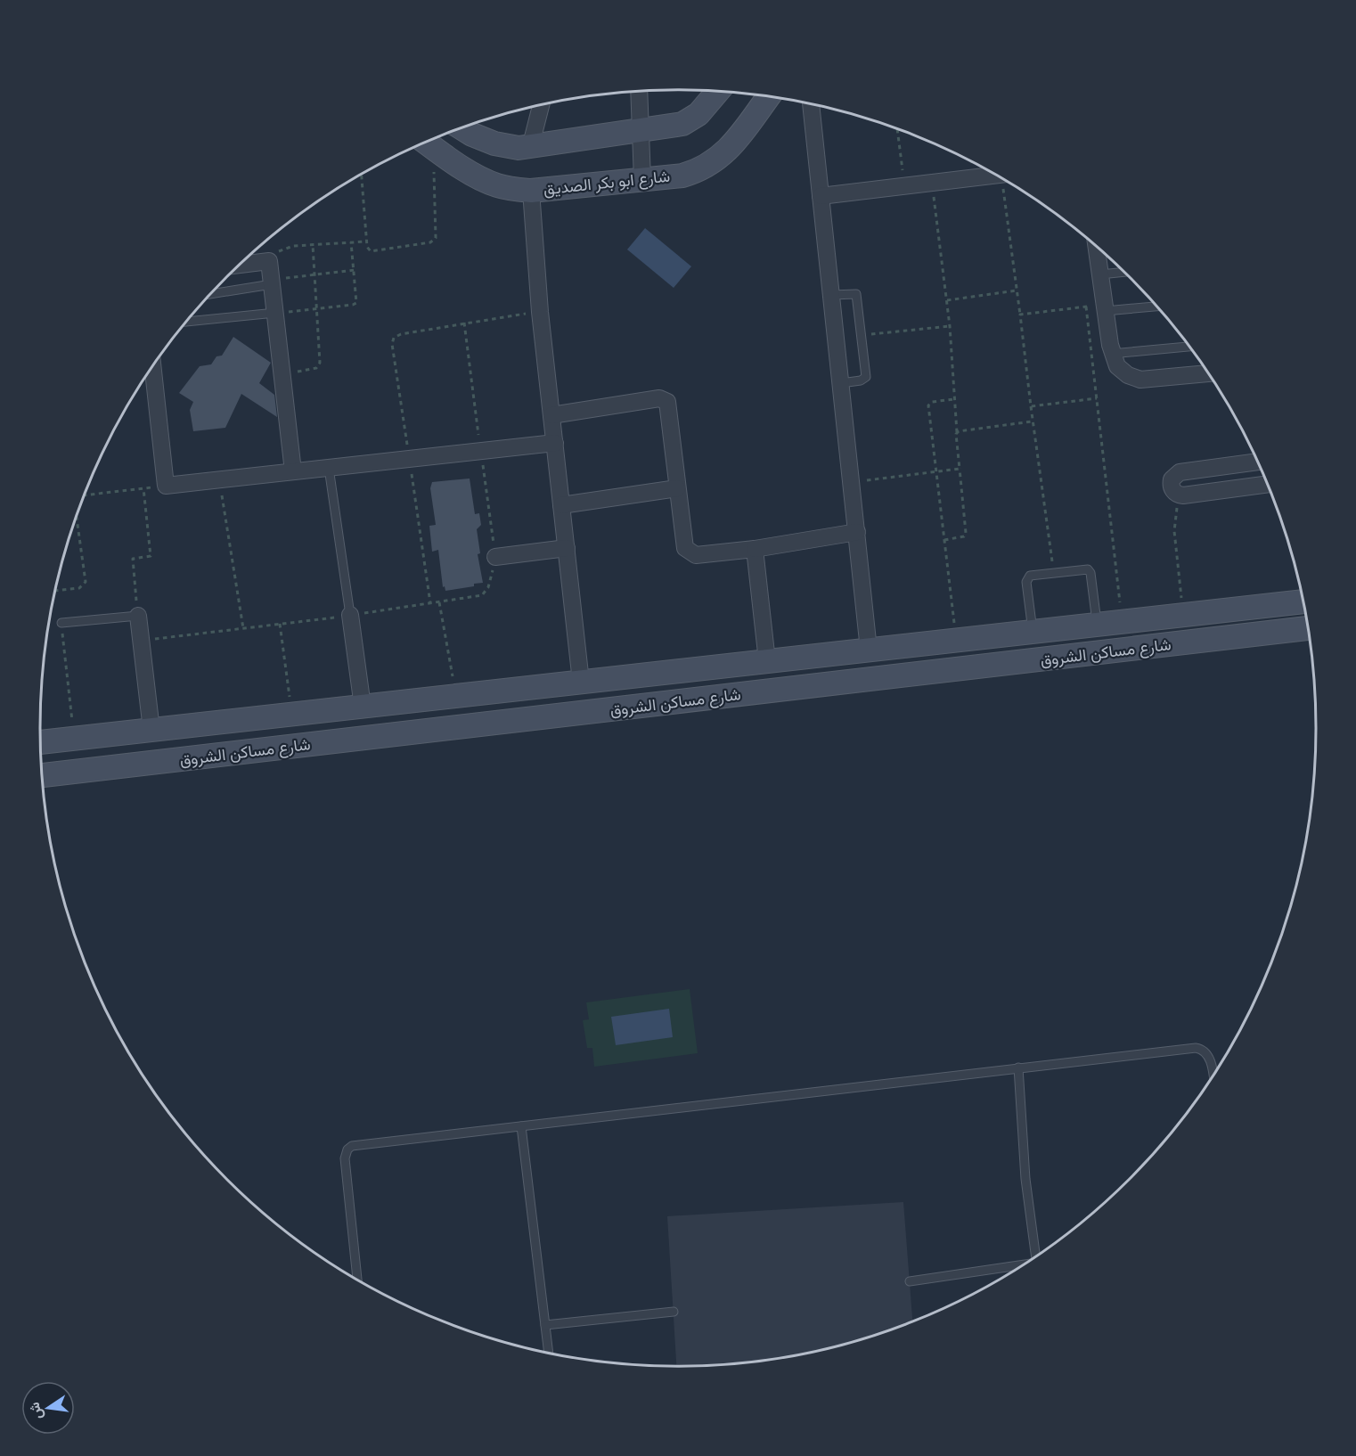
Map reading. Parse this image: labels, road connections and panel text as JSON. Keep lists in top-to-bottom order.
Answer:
{
  "streets": {
    "street": ["شارع ابو بكر الصديق", "شارع مساكن الشروق"]
  },
  "north": "left"
}
